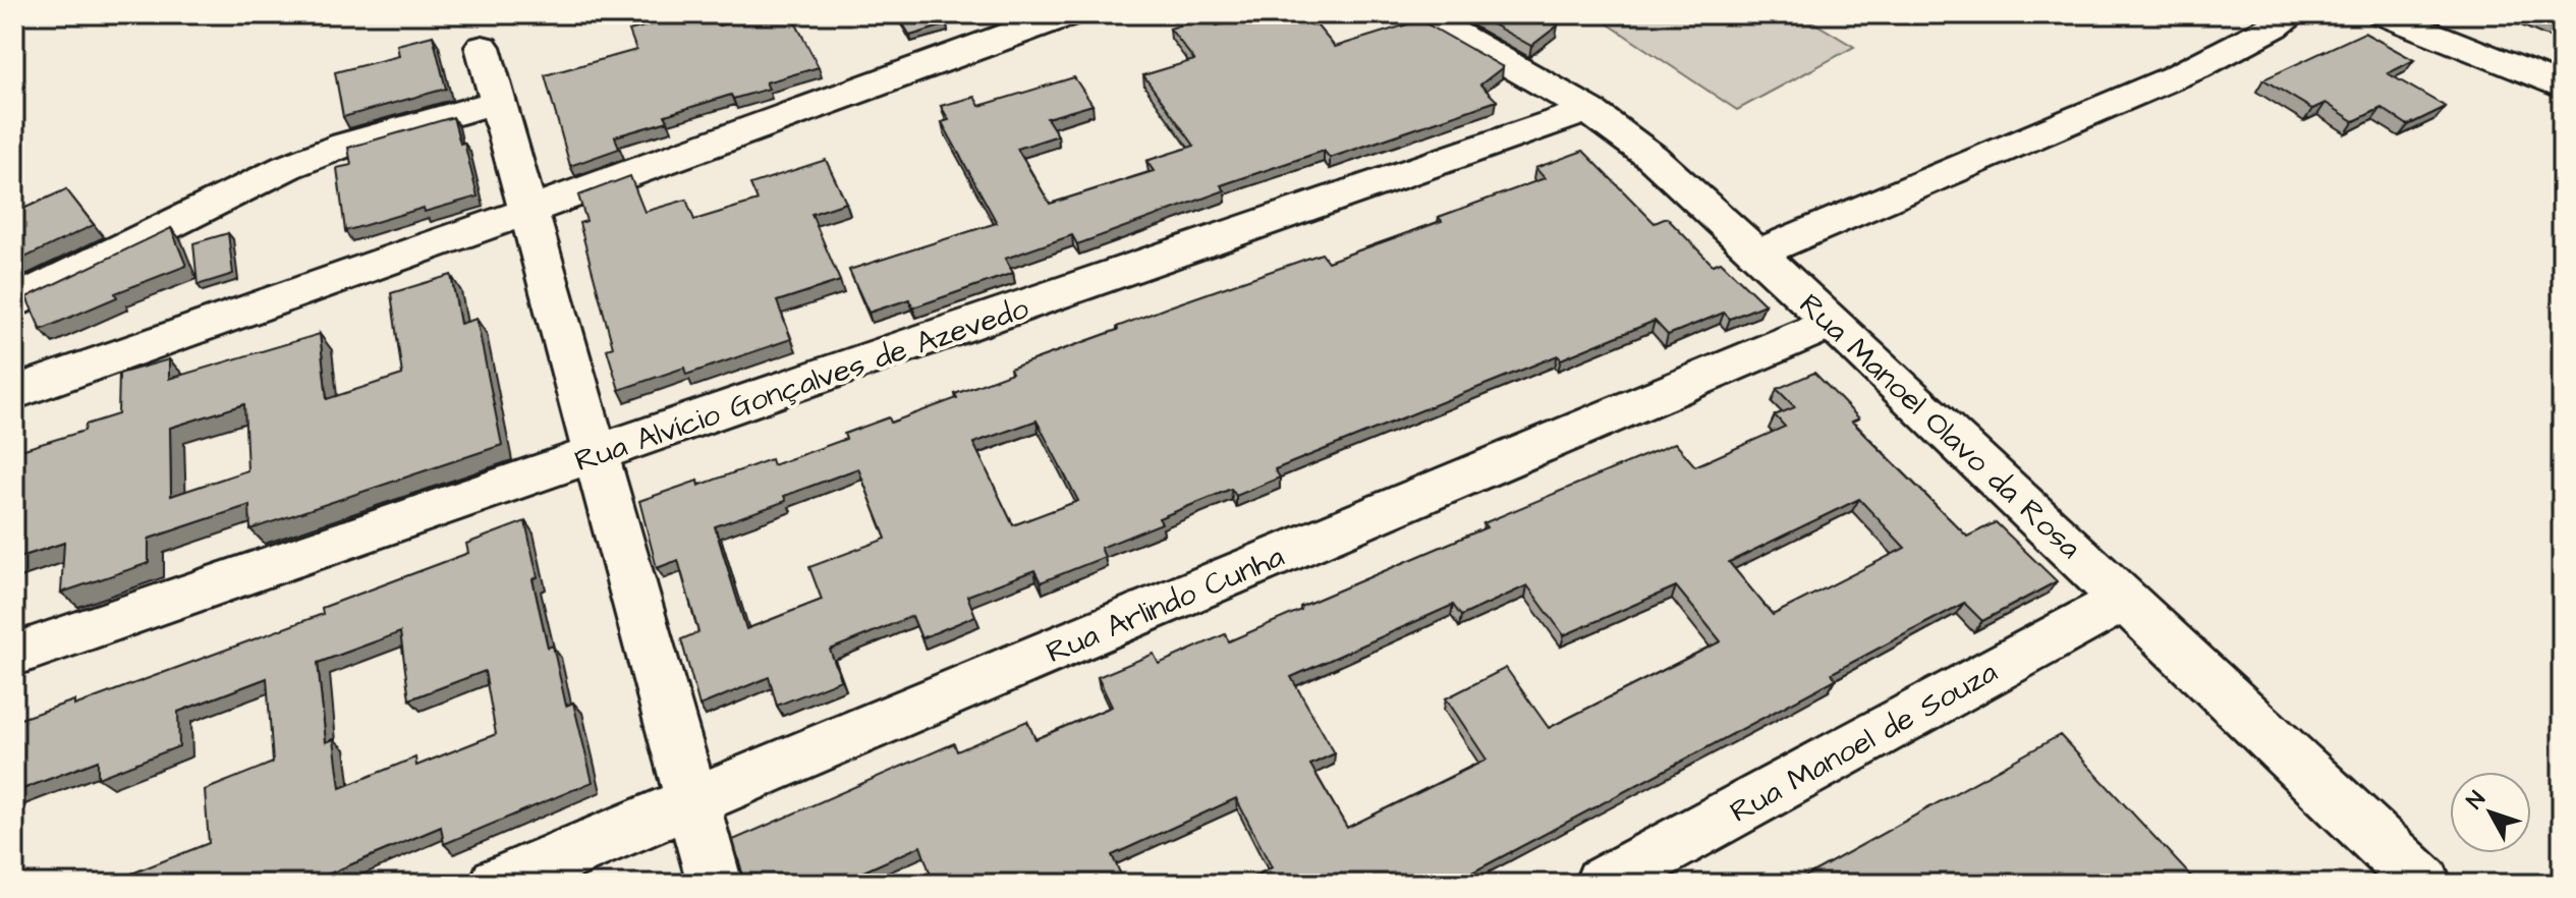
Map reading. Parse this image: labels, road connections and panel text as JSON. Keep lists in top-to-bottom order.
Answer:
{
  "streets": {
    "street": [
      "Rua Alvício Gonçalves de Azevedo",
      "Rua Manoel Olavo da Rosa",
      "Rua Arlindo Cunha",
      "Rua Manoel de Souza"
    ]
  },
  "crossings": [
    ["Rua Alvício Gonçalves de Azevedo", "Rua Manoel Olavo da Rosa"],
    ["Rua Manoel Olavo da Rosa", "Rua Arlindo Cunha"],
    ["Rua Manoel Olavo da Rosa", "Rua Manoel de Souza"]
  ],
  "north": "top left"
}
